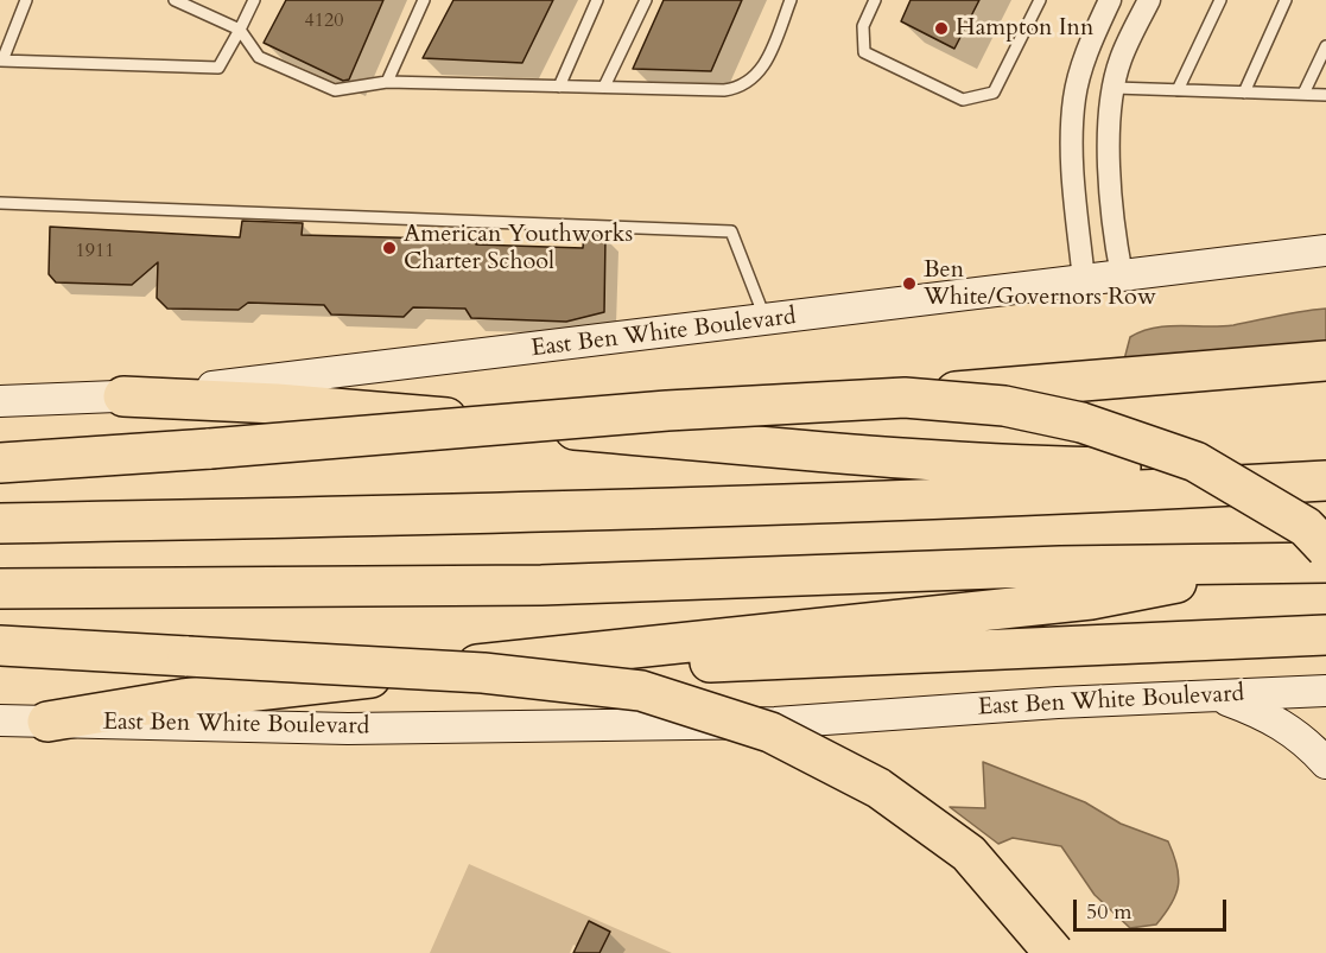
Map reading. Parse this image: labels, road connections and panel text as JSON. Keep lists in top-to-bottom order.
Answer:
{
  "streets": {
    "main road": ["East Ben White Boulevard"]
  },
  "places": ["Hampton Inn", "American Youthworks Charter School", "Ben White/Governors Row"],
  "house_numbers": ["4120", "1911"],
  "scale_bar": "50 m"
}
